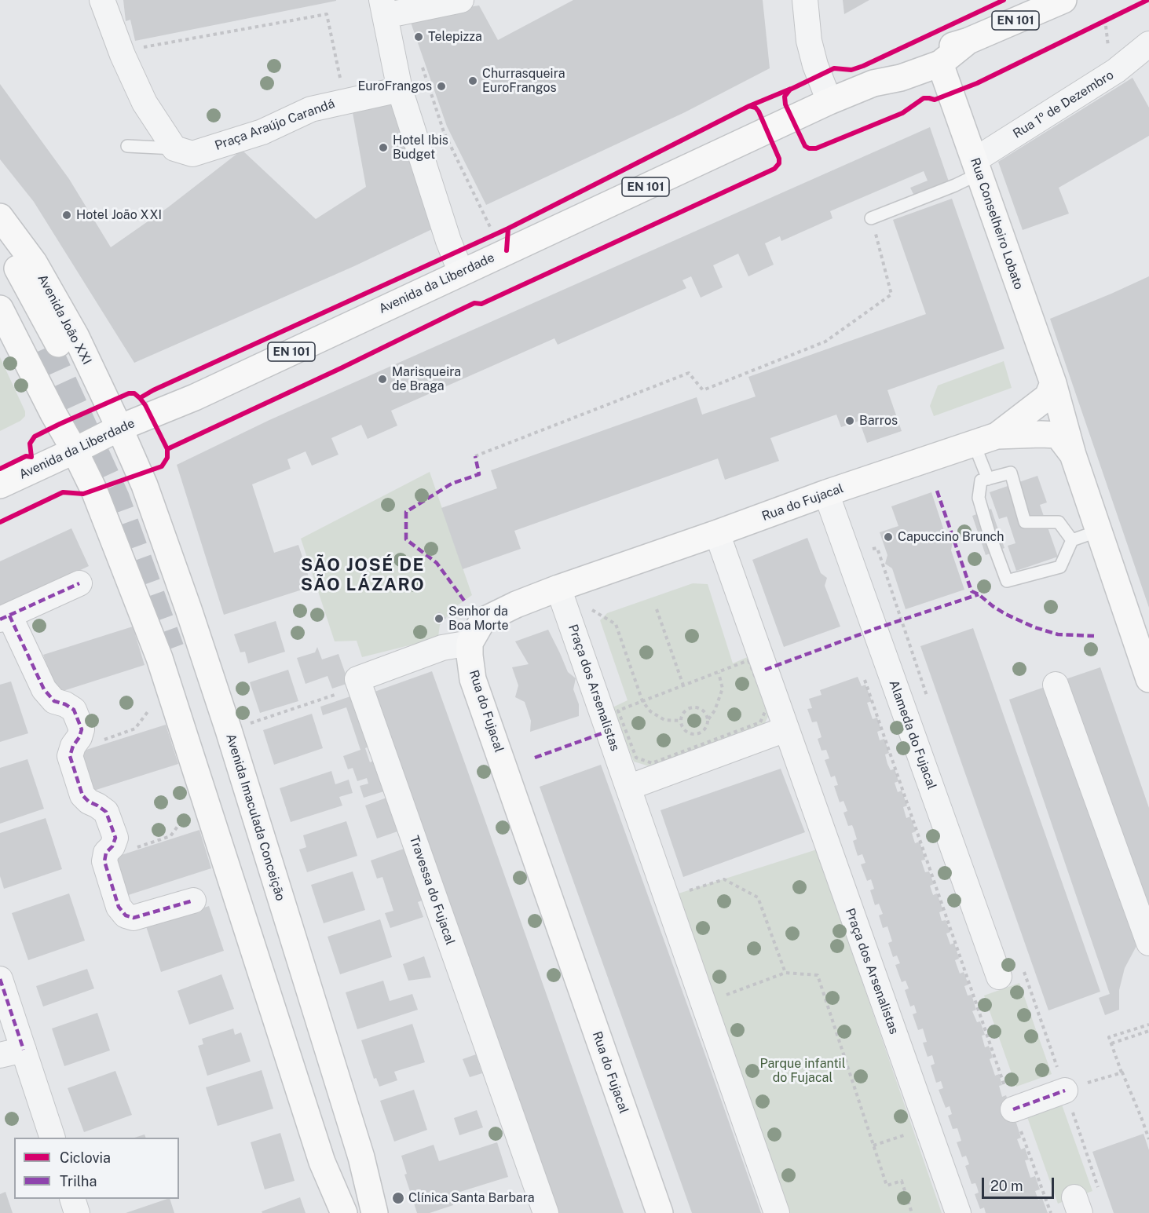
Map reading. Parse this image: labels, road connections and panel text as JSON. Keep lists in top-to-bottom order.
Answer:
{
  "streets": {
    "main road": [
      "EN 101",
      "Rua Conselheiro Lobato",
      "Avenida da Liberdade",
      "Avenida João XXI",
      "Rua do Fujacal",
      "Avenida Imaculada Conceição"
    ],
    "street": [
      "Rua 1º de Dezembro",
      "Praça Araújo Carandá",
      "Praça dos Arsenalistas",
      "Alameda do Fujacal",
      "Travessa do Fujacal"
    ]
  },
  "crossings": [
    ["Rua 1º de Dezembro", "Rua Conselheiro Lobato"],
    ["Rua Conselheiro Lobato", "Avenida da Liberdade"],
    ["Avenida da Liberdade", "Avenida João XXI"],
    ["Avenida da Liberdade", "Avenida Imaculada Conceição"],
    ["Avenida João XXI", "Avenida Imaculada Conceição"],
    ["Rua do Fujacal", "Praça dos Arsenalistas"],
    ["Rua do Fujacal", "Alameda do Fujacal"],
    ["Rua do Fujacal", "Travessa do Fujacal"]
  ],
  "districts": ["SÃO JOSÉ DE SÃO LÁZARO"],
  "parks": ["Parque infantil do Fujacal"],
  "places": [
    "Telepizza",
    "Churrasqueira EuroFrangos",
    "EuroFrangos",
    "Hotel Ibis Budget",
    "Hotel João XXI",
    "Marisqueira de Braga",
    "Barros",
    "Capuccino Brunch",
    "Senhor da Boa Morte",
    "Clínica Santa Barbara"
  ],
  "legend": ["Ciclovia", "Trilha"],
  "scale_bar": "20 m"
}
